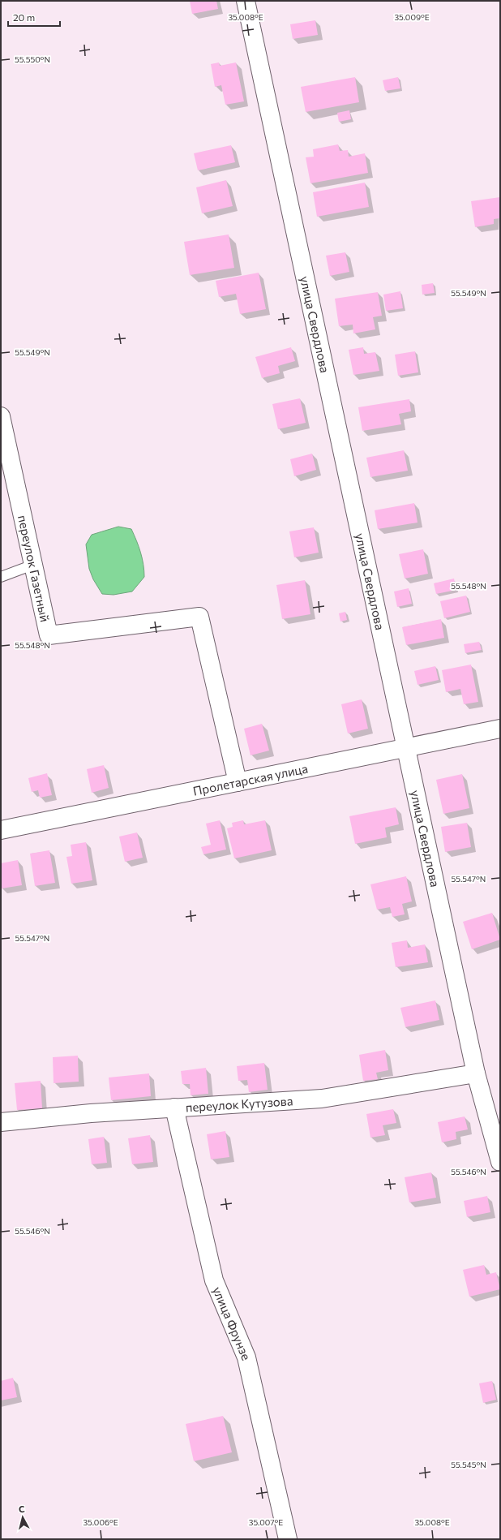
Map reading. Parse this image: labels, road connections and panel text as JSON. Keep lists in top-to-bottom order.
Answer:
{
  "streets": {
    "street": [
      "улица Свердлова",
      "переулок Газетный",
      "Пролетарская улица",
      "переулок Кутузова",
      "улица Фрунзе"
    ]
  },
  "crossings": [
    ["улица Свердлова", "Пролетарская улица"],
    ["улица Свердлова", "переулок Кутузова"],
    ["переулок Газетный", "Пролетарская улица"],
    ["переулок Кутузова", "улица Фрунзе"]
  ],
  "scale_bar": "20 m",
  "north": "top",
  "coordinates": [
    "35.008°E",
    "35.009°E",
    "55.550°N",
    "55.549°N",
    "55.548°N",
    "55.547°N",
    "55.546°N",
    "55.545°N",
    "35.006°E",
    "35.007°E"
  ]
}
